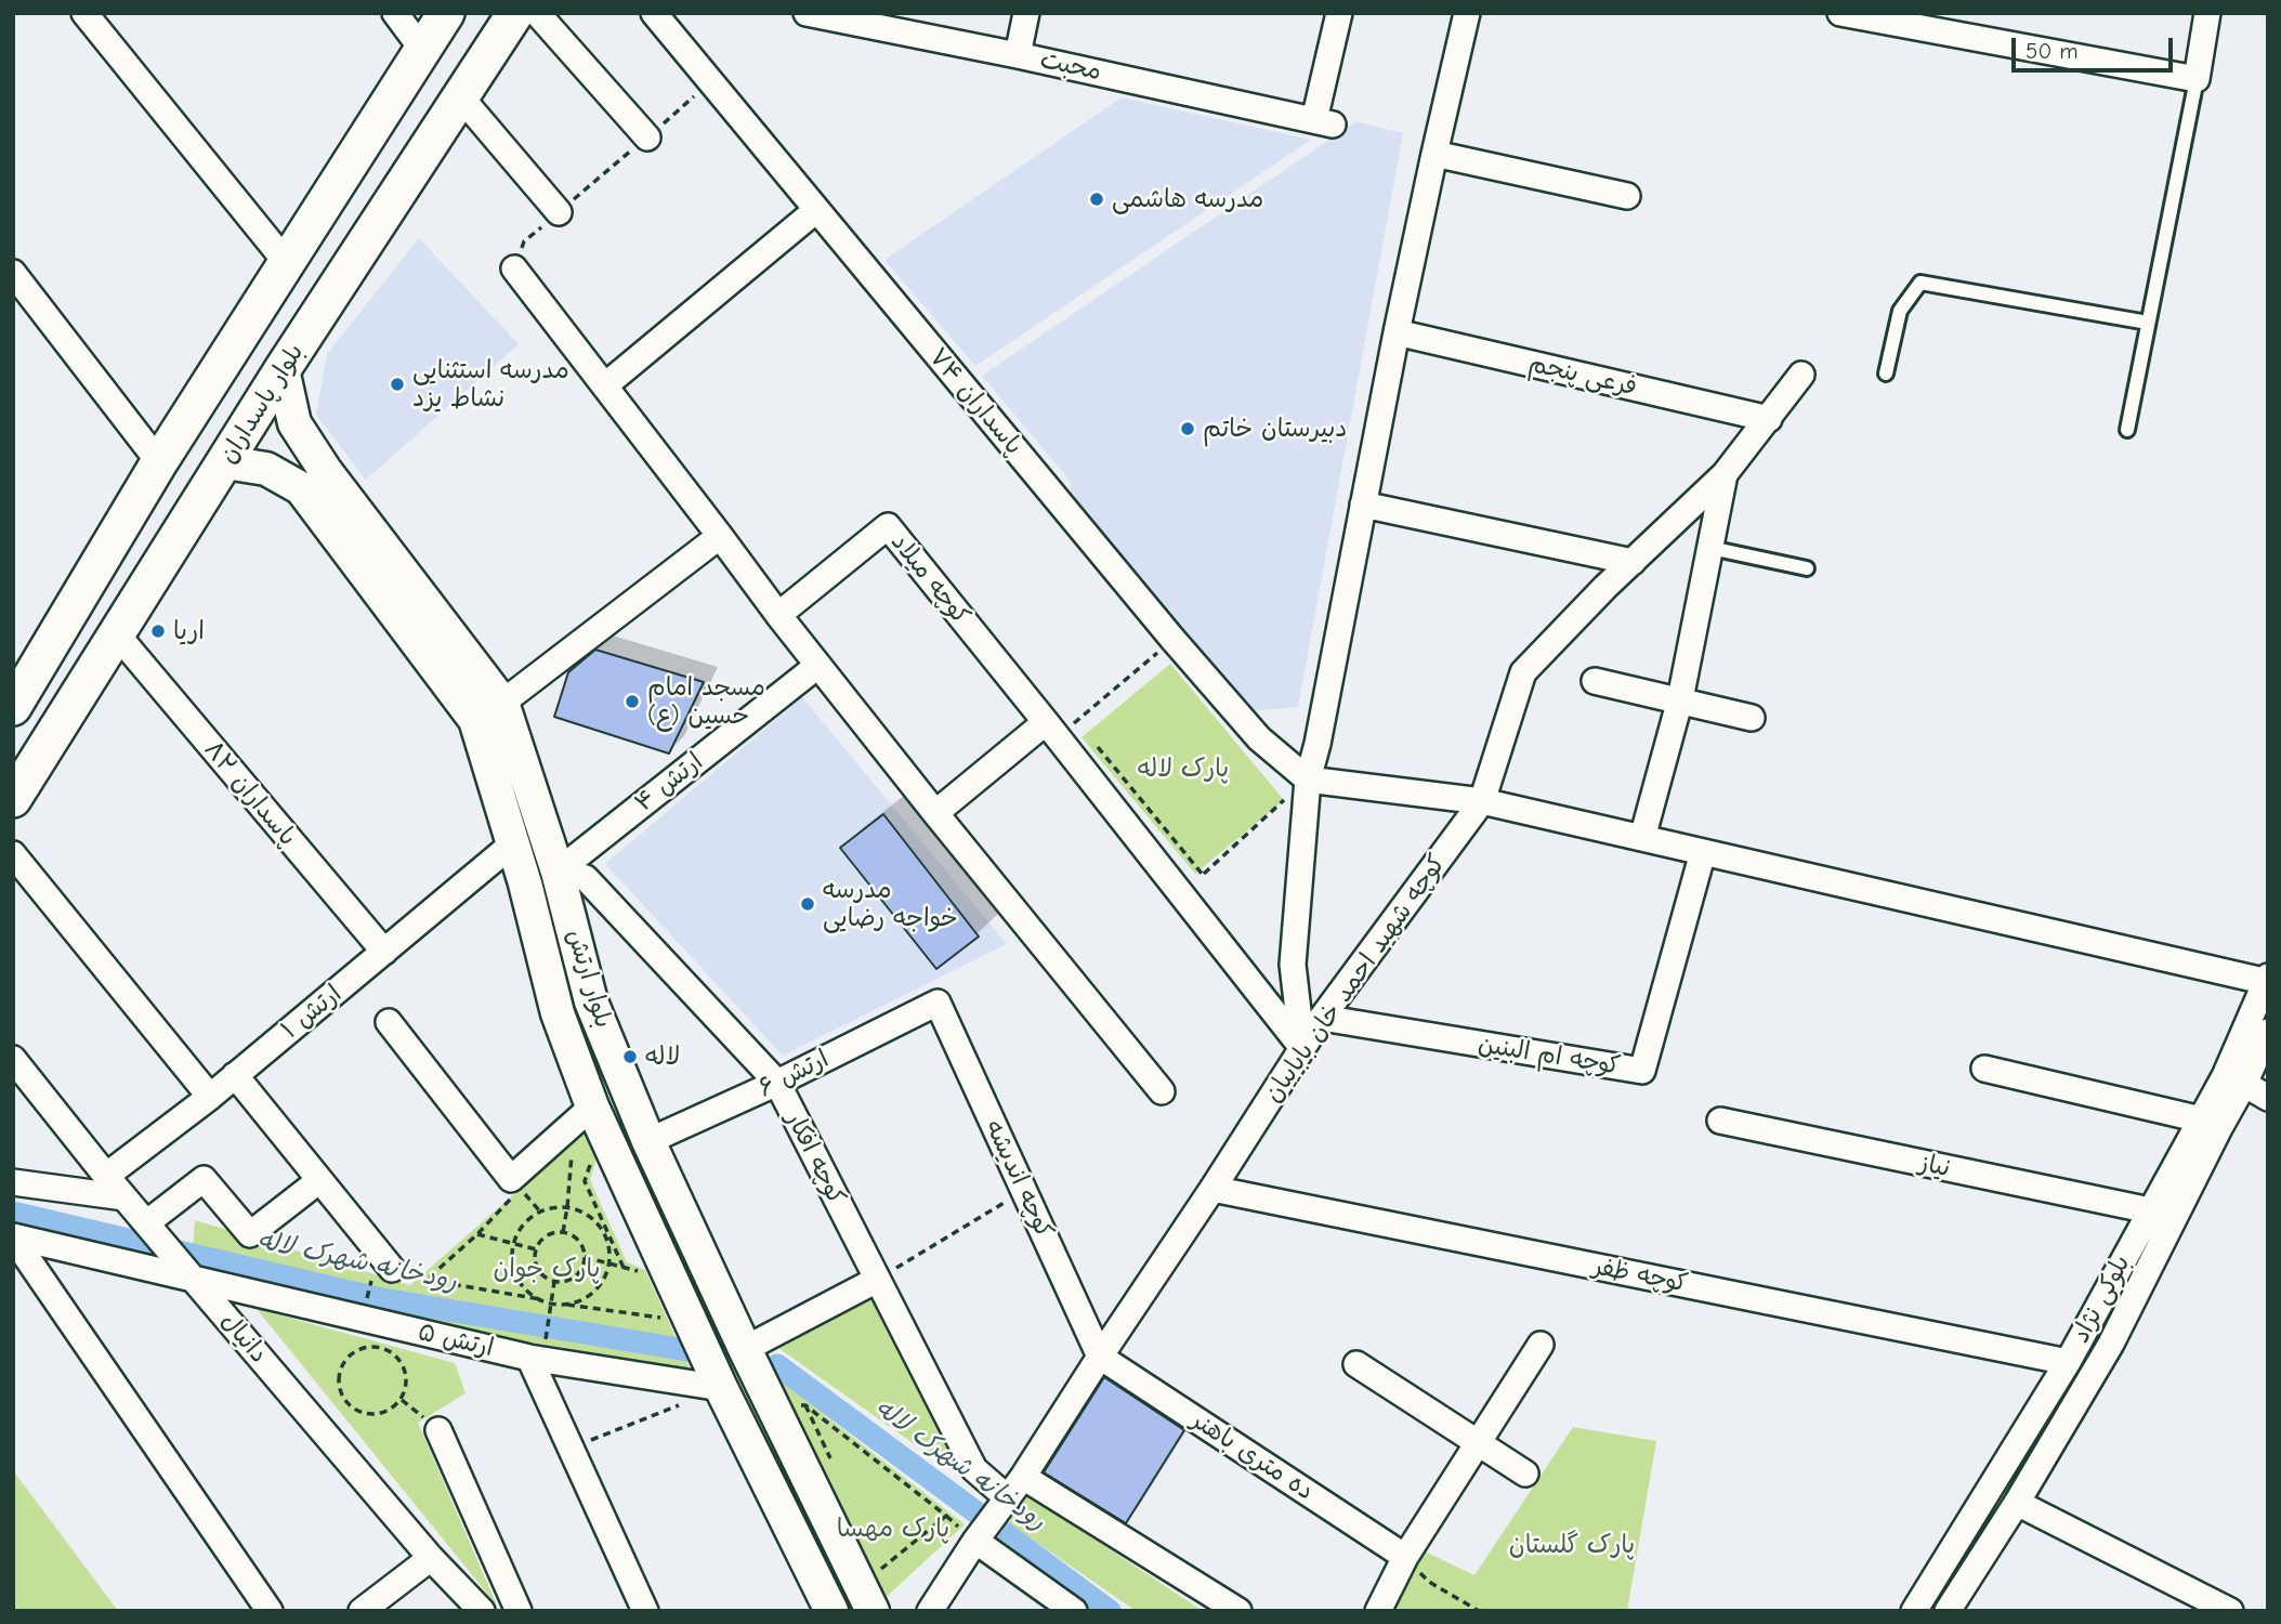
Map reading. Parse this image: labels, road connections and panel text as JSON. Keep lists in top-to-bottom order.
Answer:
{
  "streets": {
    "main road": ["بلوار پاسداران"],
    "street": [
      "محبت",
      "فرعی پنجم",
      "پاسداران ۷۴",
      "کوچه میلاد",
      "ارتش ۴",
      "پاسداران ۸۲",
      "بلوار ارتش",
      "کوچه شهید احمد خان باباییان",
      "ارتش ۱",
      "کوچه ام البنین",
      "ارتش ۶",
      "کوچه افکار",
      "نیاز",
      "کوچه اندیشه",
      "کوچه ظفر",
      "بلوکی نژاد",
      "دانیال",
      "ارتش ۵",
      "ده متری باهنر"
    ]
  },
  "crossings": [
    ["فرعی پنجم", "کوچه شهید احمد خان باباییان"],
    ["بلوار پاسداران", "پاسداران ۸۲"],
    ["بلوار پاسداران", "بلوار ارتش"],
    ["کوچه میلاد", "کوچه شهید احمد خان باباییان"],
    ["ارتش ۴", "بلوار ارتش"],
    ["ارتش ۴", "کوچه افکار"],
    ["پاسداران ۸۲", "ارتش ۱"],
    ["بلوار ارتش", "ارتش ۱"],
    ["بلوار ارتش", "ارتش ۶"],
    ["بلوار ارتش", "کوچه افکار"],
    ["بلوار ارتش", "ارتش ۵"],
    ["کوچه شهید احمد خان باباییان", "کوچه ام البنین"],
    ["کوچه شهید احمد خان باباییان", "کوچه افکار"],
    ["کوچه شهید احمد خان باباییان", "کوچه اندیشه"],
    ["کوچه شهید احمد خان باباییان", "کوچه ظفر"],
    ["کوچه شهید احمد خان باباییان", "ده متری باهنر"],
    ["ارتش ۱", "دانیال"],
    ["ارتش ۶", "کوچه افکار"],
    ["ارتش ۶", "کوچه اندیشه"],
    ["نیاز", "بلوکی نژاد"],
    ["کوچه اندیشه", "ده متری باهنر"],
    ["کوچه ظفر", "بلوکی نژاد"],
    ["دانیال", "ارتش ۵"]
  ],
  "water": ["رودخانه شهرک لاله"],
  "parks": [
    "پارک لاله",
    "پارک جوان",
    "پارک مهسا",
    "پارک گلستان"
  ],
  "places": [
    "مدرسه هاشمی",
    "مدرسه استثنایی نشاط یزد",
    "دبیرستان خاتم",
    "اریا",
    "مسجد امام حسین (ع)",
    "مدرسه خواجه رضایی",
    "لاله"
  ],
  "scale_bar": "50 m"
}
